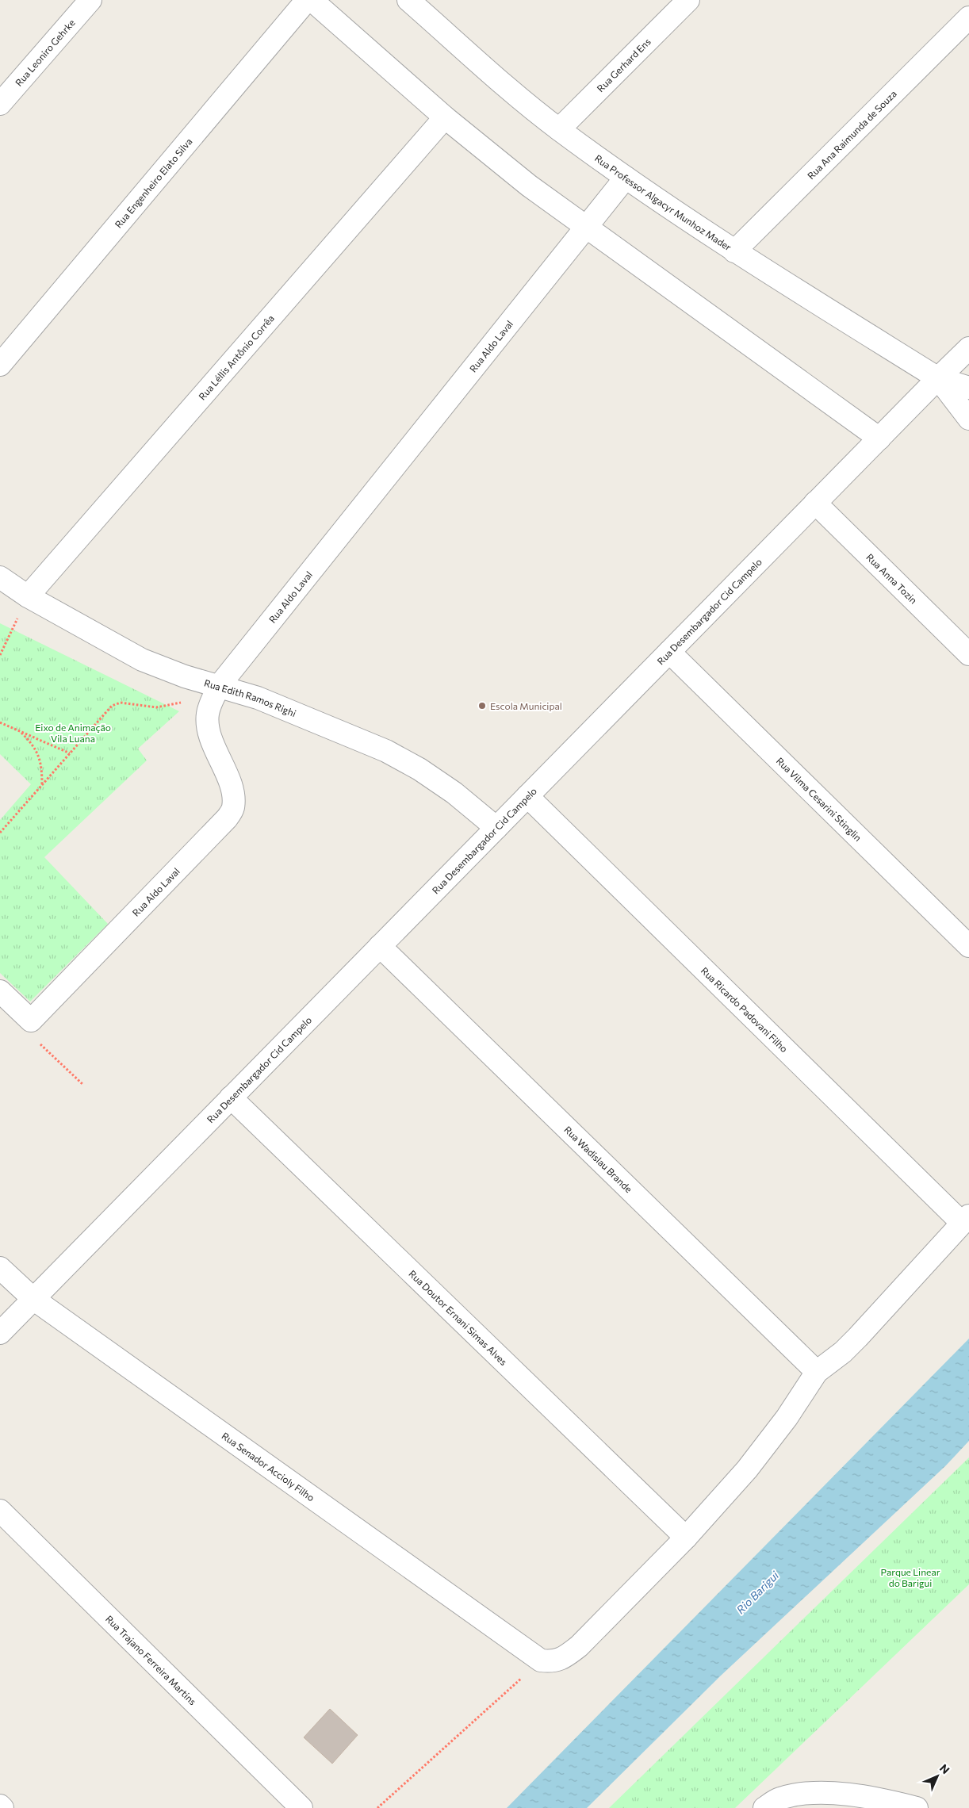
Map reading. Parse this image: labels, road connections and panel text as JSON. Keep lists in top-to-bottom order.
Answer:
{
  "streets": {
    "street": [
      "Rua Leoniro Gehrke",
      "Rua Gerhard Ens",
      "Rua Ana Raimunda de Souza",
      "Rua Engenheiro Elato Silva",
      "Rua Professor Algacyr Munhoz Mader",
      "Rua Aldo Laval",
      "Rua Léllis Antônio Corrêa",
      "Rua Anna Tozin",
      "Rua Desembargador Cid Campelo",
      "Rua Edith Ramos Righi",
      "Rua Vilma Cesarini Stinglin",
      "Rua Ricardo Padovani Filho",
      "Rua Wadislau Brande",
      "Rua Doutor Ernani Simas Alves",
      "Rua Senador Accioly Filho",
      "Rua Trajano Ferreira Martins"
    ]
  },
  "crossings": [
    ["Rua Gerhard Ens", "Rua Professor Algacyr Munhoz Mader"],
    ["Rua Ana Raimunda de Souza", "Rua Professor Algacyr Munhoz Mader"],
    ["Rua Professor Algacyr Munhoz Mader", "Rua Aldo Laval"],
    ["Rua Professor Algacyr Munhoz Mader", "Rua Desembargador Cid Campelo"],
    ["Rua Aldo Laval", "Rua Edith Ramos Righi"],
    ["Rua Léllis Antônio Corrêa", "Rua Edith Ramos Righi"],
    ["Rua Anna Tozin", "Rua Desembargador Cid Campelo"],
    ["Rua Desembargador Cid Campelo", "Rua Edith Ramos Righi"],
    ["Rua Desembargador Cid Campelo", "Rua Vilma Cesarini Stinglin"],
    ["Rua Desembargador Cid Campelo", "Rua Ricardo Padovani Filho"],
    ["Rua Desembargador Cid Campelo", "Rua Wadislau Brande"],
    ["Rua Desembargador Cid Campelo", "Rua Doutor Ernani Simas Alves"],
    ["Rua Desembargador Cid Campelo", "Rua Senador Accioly Filho"]
  ],
  "water": ["Rio Barigui"],
  "parks": ["Eixo de Animação Vila Luana", "Parque Linear do Barigui"],
  "places": ["Escola Municipal"],
  "north": "top right"
}
